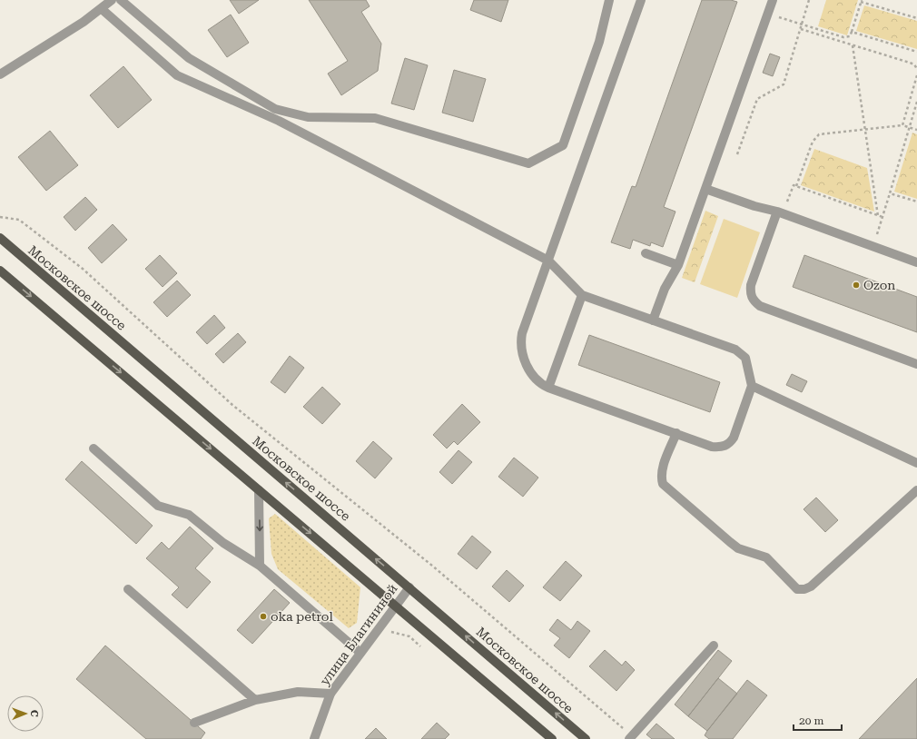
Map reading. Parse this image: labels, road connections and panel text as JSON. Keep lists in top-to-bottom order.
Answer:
{
  "streets": {
    "main road": ["Московское шоссе"],
    "street": ["улица Благининой"]
  },
  "crossings": [
    ["Московское шоссе", "улица Благининой"]
  ],
  "places": ["Ozon", "oka petrol"],
  "scale_bar": "20 m",
  "north": "right"
}
